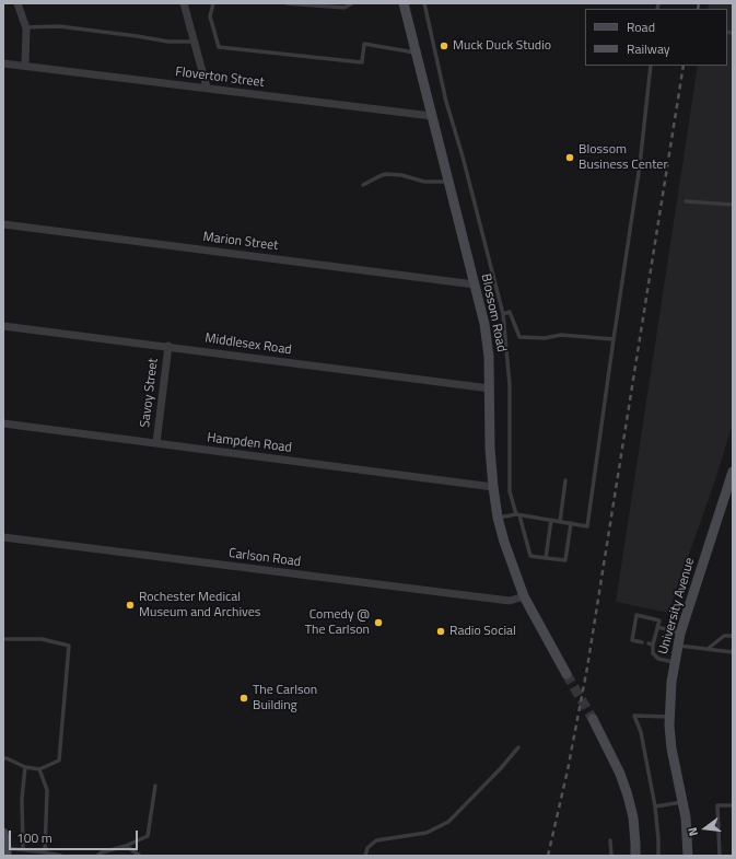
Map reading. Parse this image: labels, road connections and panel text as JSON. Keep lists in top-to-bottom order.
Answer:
{
  "streets": {
    "street": [
      "Floverton Street",
      "Marion Street",
      "Blossom Road",
      "Middlesex Road",
      "Savoy Street",
      "Hampden Road",
      "Carlson Road",
      "University Avenue"
    ]
  },
  "crossings": [
    ["Floverton Street", "Blossom Road"],
    ["Marion Street", "Blossom Road"],
    ["Blossom Road", "Middlesex Road"],
    ["Blossom Road", "Hampden Road"],
    ["Blossom Road", "Carlson Road"],
    ["Middlesex Road", "Savoy Street"],
    ["Savoy Street", "Hampden Road"]
  ],
  "places": [
    "Muck Duck Studio",
    "Blossom Business Center",
    "Rochester Medical Museum and Archives",
    "Comedy @ The Carlson",
    "Radio Social",
    "The Carlson Building"
  ],
  "legend": ["Road", "Railway"],
  "scale_bar": "100 m",
  "north": "left"
}
